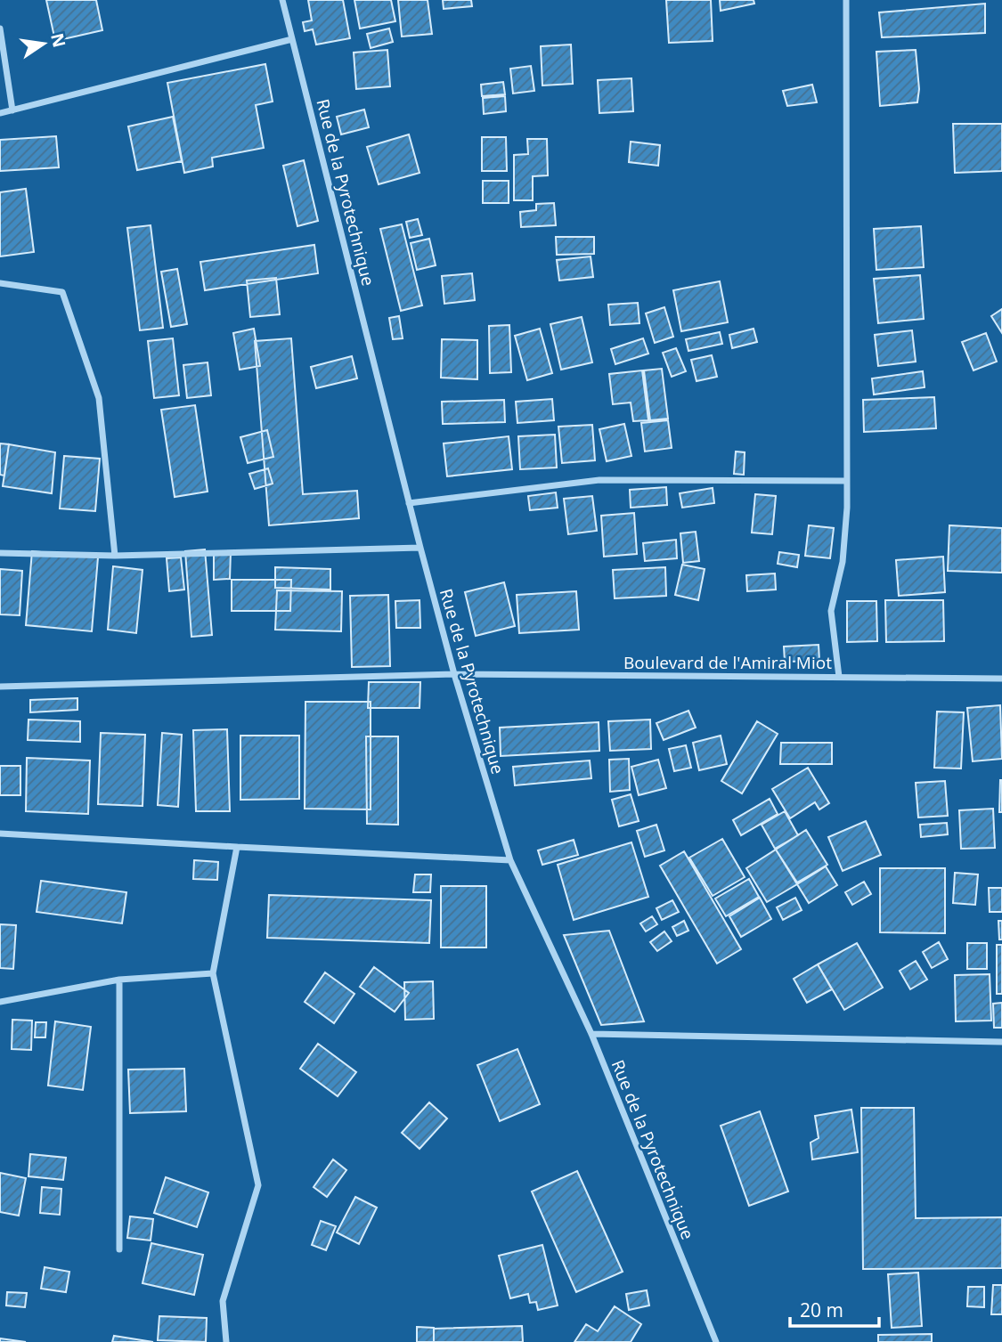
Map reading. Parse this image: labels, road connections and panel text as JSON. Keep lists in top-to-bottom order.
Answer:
{
  "streets": {
    "street": ["Rue de la Pyrotechnique", "Boulevard de l'Amiral Miot"]
  },
  "crossings": [
    ["Rue de la Pyrotechnique", "Boulevard de l'Amiral Miot"]
  ],
  "scale_bar": "20 m",
  "north": "right"
}
